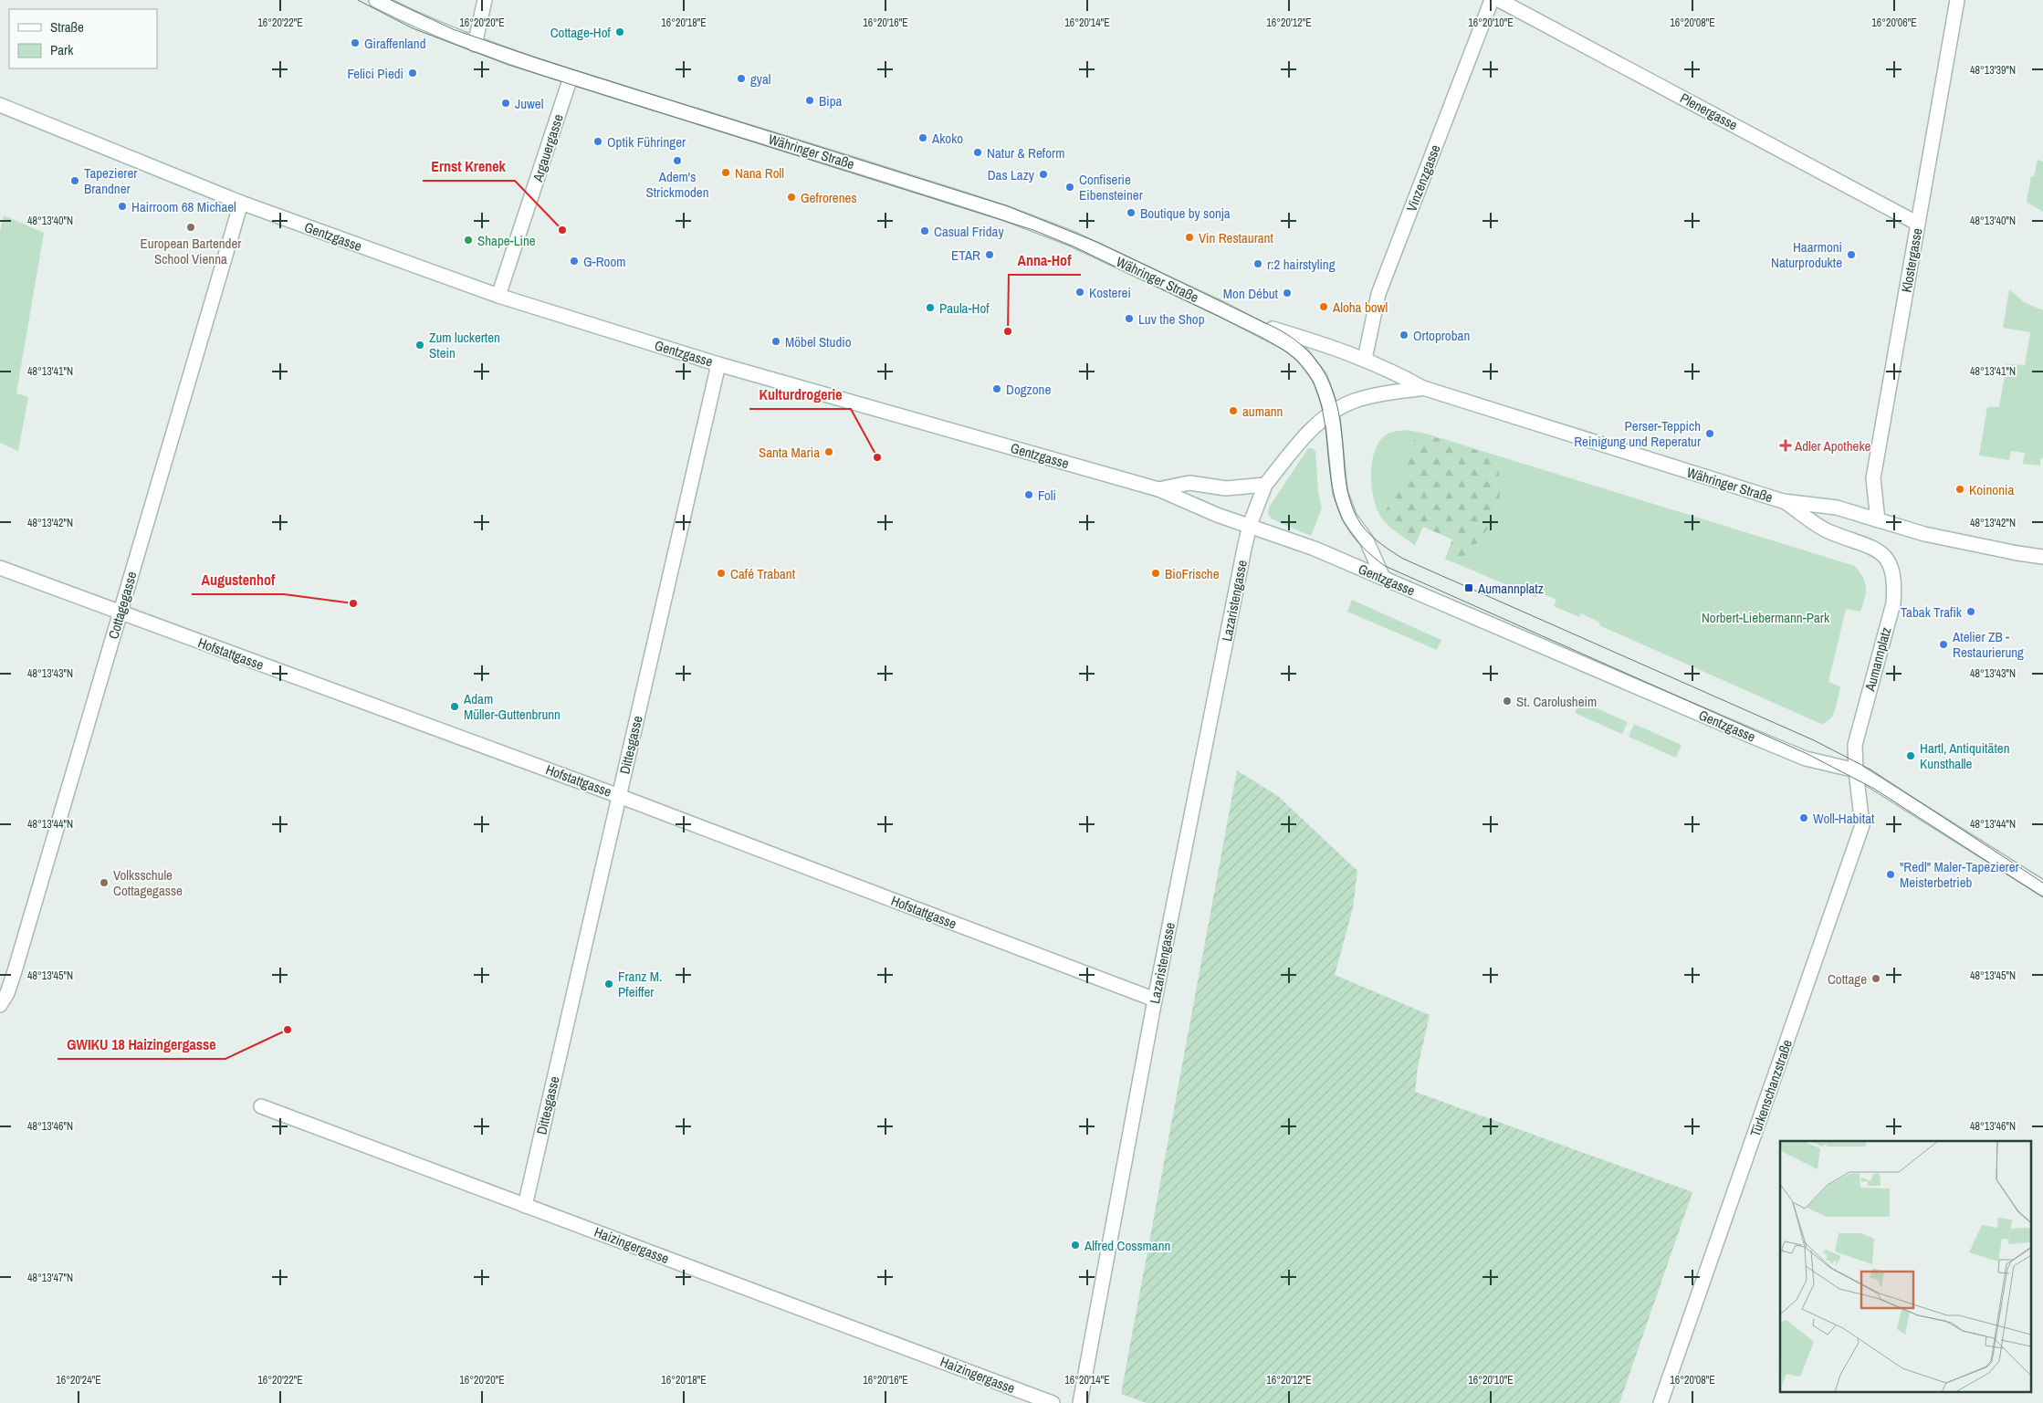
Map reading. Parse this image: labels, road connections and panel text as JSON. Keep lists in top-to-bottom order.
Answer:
{
  "streets": {
    "street": [
      "Plenergasse",
      "Argauergasse",
      "Währinger Straße",
      "Vinzenzgasse",
      "Gentzgasse",
      "Klostergasse",
      "Lazaristengasse",
      "Cottagegasse",
      "Hofstattgasse",
      "Aumannplatz",
      "Dittesgasse",
      "Türkenschanzstraße",
      "Haizingergasse"
    ]
  },
  "crossings": [
    ["Plenergasse", "Klostergasse"],
    ["Argauergasse", "Währinger Straße"],
    ["Argauergasse", "Gentzgasse"],
    ["Währinger Straße", "Vinzenzgasse"],
    ["Währinger Straße", "Klostergasse"],
    ["Währinger Straße", "Aumannplatz"],
    ["Gentzgasse", "Lazaristengasse"],
    ["Gentzgasse", "Cottagegasse"],
    ["Gentzgasse", "Aumannplatz"],
    ["Gentzgasse", "Dittesgasse"],
    ["Gentzgasse", "Türkenschanzstraße"],
    ["Lazaristengasse", "Hofstattgasse"],
    ["Cottagegasse", "Hofstattgasse"],
    ["Hofstattgasse", "Dittesgasse"],
    ["Aumannplatz", "Türkenschanzstraße"],
    ["Dittesgasse", "Haizingergasse"]
  ],
  "parks": ["Norbert-Liebermann-Park"],
  "places": {
    "other": [
      "Cottage-Hof",
      "Giraffenland",
      "Felici Piedi",
      "gyal",
      "Bipa",
      "Juwel",
      "Akoko",
      "Optik Führinger",
      "Natur & Reform",
      "Adem's Strickmoden",
      "Nana Roll",
      "Das Lazy",
      "Tapezierer Brandner",
      "Confiserie Eibensteiner",
      "Gefrorenes",
      "Hairroom 68 Michael",
      "Boutique by sonja",
      "European Bartender School Vienna",
      "Ernst Krenek",
      "Casual Friday",
      "Vin Restaurant",
      "Shape-Line",
      "ETAR",
      "Haarmoni Naturprodukte",
      "G-Room",
      "r:2 hairstyling",
      "Kosterei",
      "Mon Début",
      "Aloha bowl",
      "Paula-Hof",
      "Luv the Shop",
      "Anna-Hof",
      "Ortoproban",
      "Möbel Studio",
      "Zum luckerten Stein",
      "Dogzone",
      "aumann",
      "Perser-Teppich Reinigung und Reperatur",
      "Santa Maria",
      "Kulturdrogerie",
      "Koinonia",
      "Foli",
      "Café Trabant",
      "BioFrische",
      "Augustenhof",
      "Tabak Trafik",
      "Atelier ZB - Restaurierung",
      "St. Carolusheim",
      "Adam Müller-Guttenbrunn",
      "Hartl, Antiquitäten Kunsthalle",
      "Woll-Habitat",
      "\"Redl\" Maler-Tapezierer Meisterbetrieb",
      "Volksschule Cottagegasse",
      "Cottage",
      "Franz M. Pfeiffer",
      "GWIKU 18 Haizingergasse",
      "Alfred Cossmann"
    ],
    "health": ["Adler Apotheke"],
    "transit": ["Aumannplatz"]
  },
  "legend": ["Straße", "Park"],
  "coordinates": [
    "16°20'22\"E",
    "16°20'20\"E",
    "16°20'18\"E",
    "16°20'16\"E",
    "16°20'14\"E",
    "16°20'12\"E",
    "16°20'10\"E",
    "16°20'08\"E",
    "16°20'06\"E",
    "48°13'39\"N",
    "48°13'40\"N",
    "48°13'41\"N",
    "48°13'42\"N",
    "48°13'43\"N",
    "48°13'44\"N",
    "48°13'45\"N",
    "48°13'46\"N",
    "48°13'47\"N",
    "16°20'24\"E"
  ]
}
